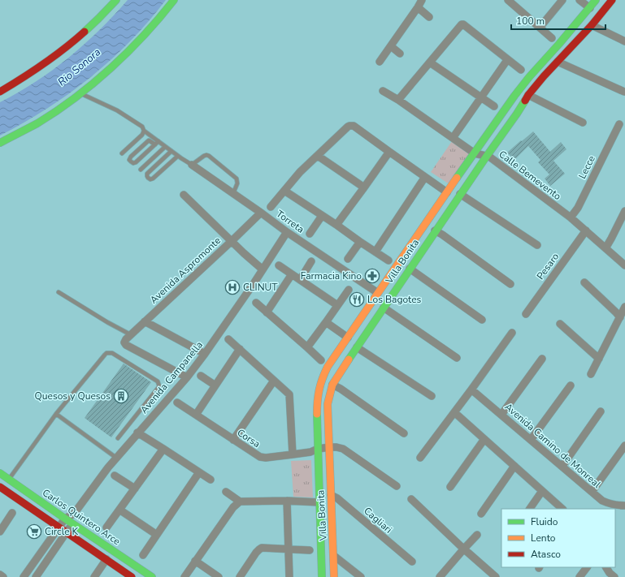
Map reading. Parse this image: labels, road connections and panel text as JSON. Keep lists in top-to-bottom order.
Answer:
{
  "streets": {
    "street": [
      "Lecce",
      "Calle Bemevento",
      "Torreta",
      "Villa Bonita",
      "Pesaro",
      "Avenida Aspromonte",
      "Avenida Campanella",
      "Corsa",
      "Avenida Camino de Monreal",
      "Carlos Quintero Arce",
      "Cagliari"
    ]
  },
  "crossings": [
    ["Lecce", "Calle Bemevento"],
    ["Calle Bemevento", "Villa Bonita"],
    ["Calle Bemevento", "Pesaro"],
    ["Torreta", "Villa Bonita"],
    ["Torreta", "Avenida Aspromonte"],
    ["Torreta", "Avenida Campanella"],
    ["Villa Bonita", "Corsa"],
    ["Villa Bonita", "Cagliari"],
    ["Avenida Aspromonte", "Avenida Campanella"],
    ["Avenida Campanella", "Carlos Quintero Arce"]
  ],
  "water": ["Rio Sonora"],
  "places": {
    "pharmacy": ["Farmacia Kino"],
    "hospital": ["CLINUT"],
    "restaurant": ["Los Bagotes"],
    "building": ["Quesos y Quesos"],
    "supermarket": ["Circle K"]
  },
  "legend": ["Fluido", "Lento", "Atasco"],
  "scale_bar": "100 m"
}
